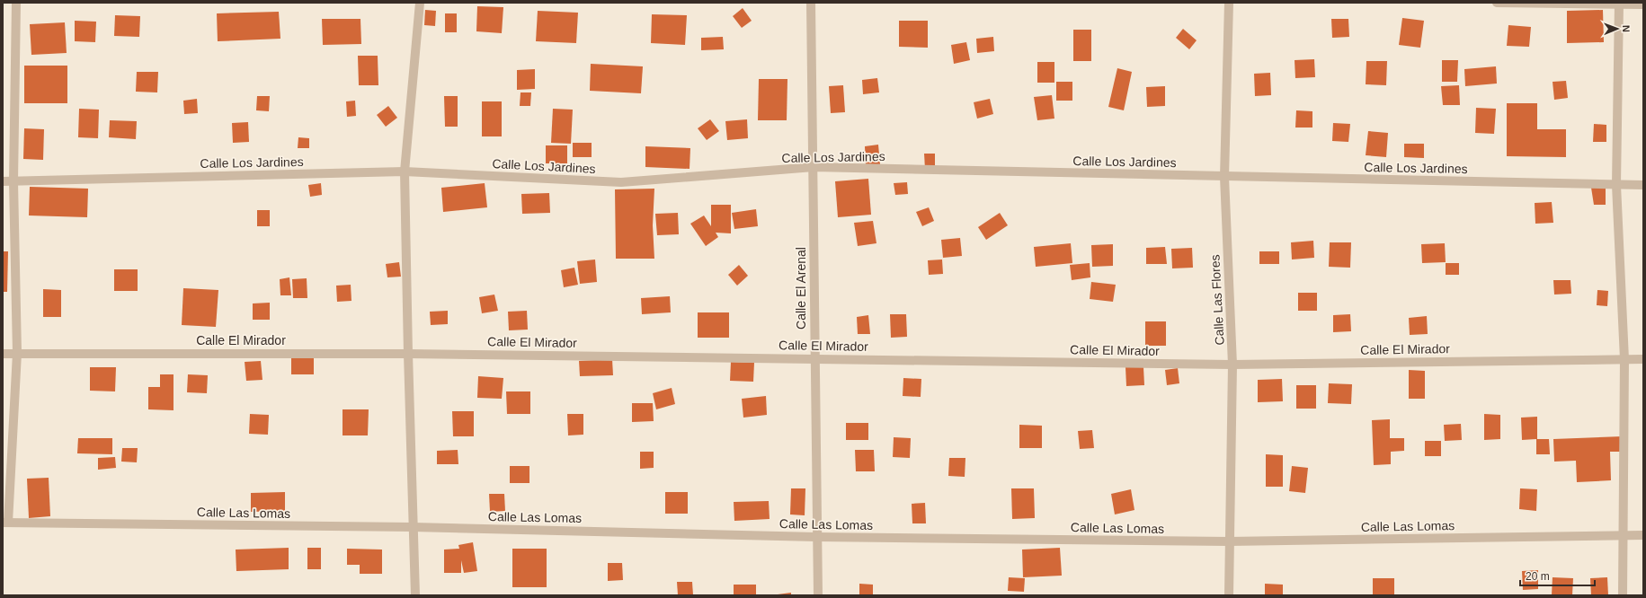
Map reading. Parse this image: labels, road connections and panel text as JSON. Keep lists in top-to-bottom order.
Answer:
{
  "streets": {
    "street": [
      "Calle Los Jardines",
      "Calle El Arenal",
      "Calle Las Flores",
      "Calle El Mirador",
      "Calle Las Lomas"
    ]
  },
  "crossings": [
    ["Calle Los Jardines", "Calle El Arenal"],
    ["Calle Los Jardines", "Calle Las Flores"],
    ["Calle El Arenal", "Calle El Mirador"],
    ["Calle El Arenal", "Calle Las Lomas"],
    ["Calle Las Flores", "Calle El Mirador"],
    ["Calle Las Flores", "Calle Las Lomas"]
  ],
  "scale_bar": "20 m",
  "north": "right"
}
